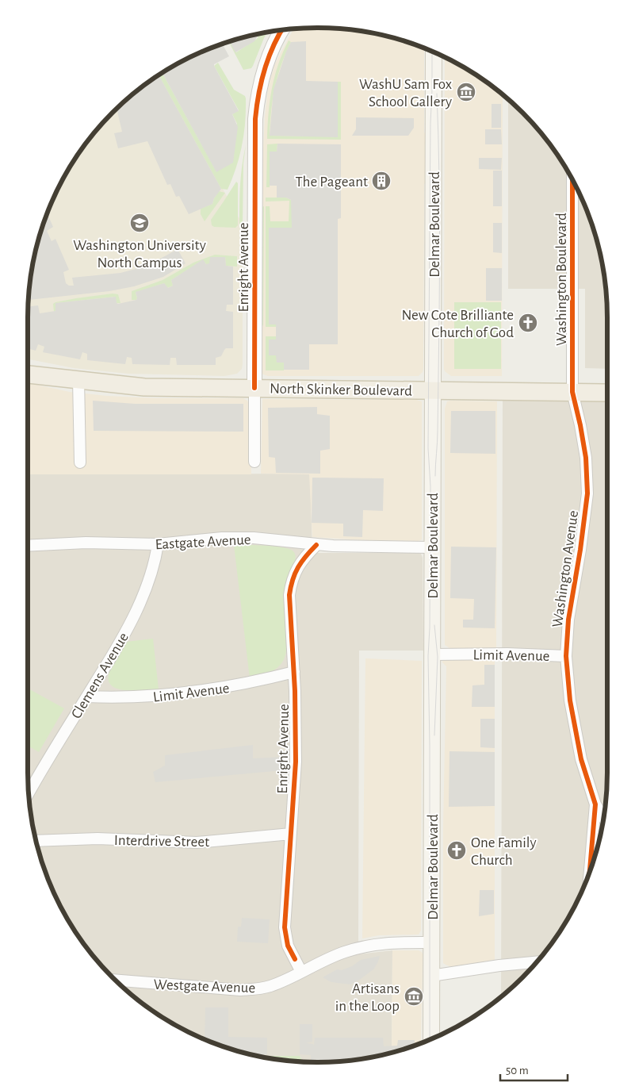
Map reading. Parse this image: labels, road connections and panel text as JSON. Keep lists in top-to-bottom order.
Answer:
{
  "streets": {
    "main road": ["Delmar Boulevard", "North Skinker Boulevard"],
    "street": [
      "Enright Avenue",
      "Washington Boulevard",
      "Eastgate Avenue",
      "Washington Avenue",
      "Limit Avenue",
      "Clemens Avenue",
      "Interdrive Street",
      "Westgate Avenue"
    ]
  },
  "crossings": [
    ["Delmar Boulevard", "North Skinker Boulevard"],
    ["Delmar Boulevard", "Eastgate Avenue"],
    ["Delmar Boulevard", "Limit Avenue"],
    ["Delmar Boulevard", "Westgate Avenue"],
    ["Enright Avenue", "North Skinker Boulevard"],
    ["Enright Avenue", "Eastgate Avenue"],
    ["Enright Avenue", "Limit Avenue"],
    ["Enright Avenue", "Interdrive Street"],
    ["Enright Avenue", "Westgate Avenue"],
    ["Washington Boulevard", "North Skinker Boulevard"],
    ["Washington Boulevard", "Washington Avenue"],
    ["North Skinker Boulevard", "Washington Avenue"],
    ["Eastgate Avenue", "Clemens Avenue"],
    ["Washington Avenue", "Limit Avenue"],
    ["Limit Avenue", "Clemens Avenue"]
  ],
  "places": {
    "museum": ["WashU Sam Fox School Gallery", "Artisans in the Loop"],
    "building": ["The Pageant"],
    "school or university": ["Washington University North Campus"],
    "church": ["New Cote Brilliante Church of God", "One Family Church"]
  },
  "scale_bar": "50 m"
}
